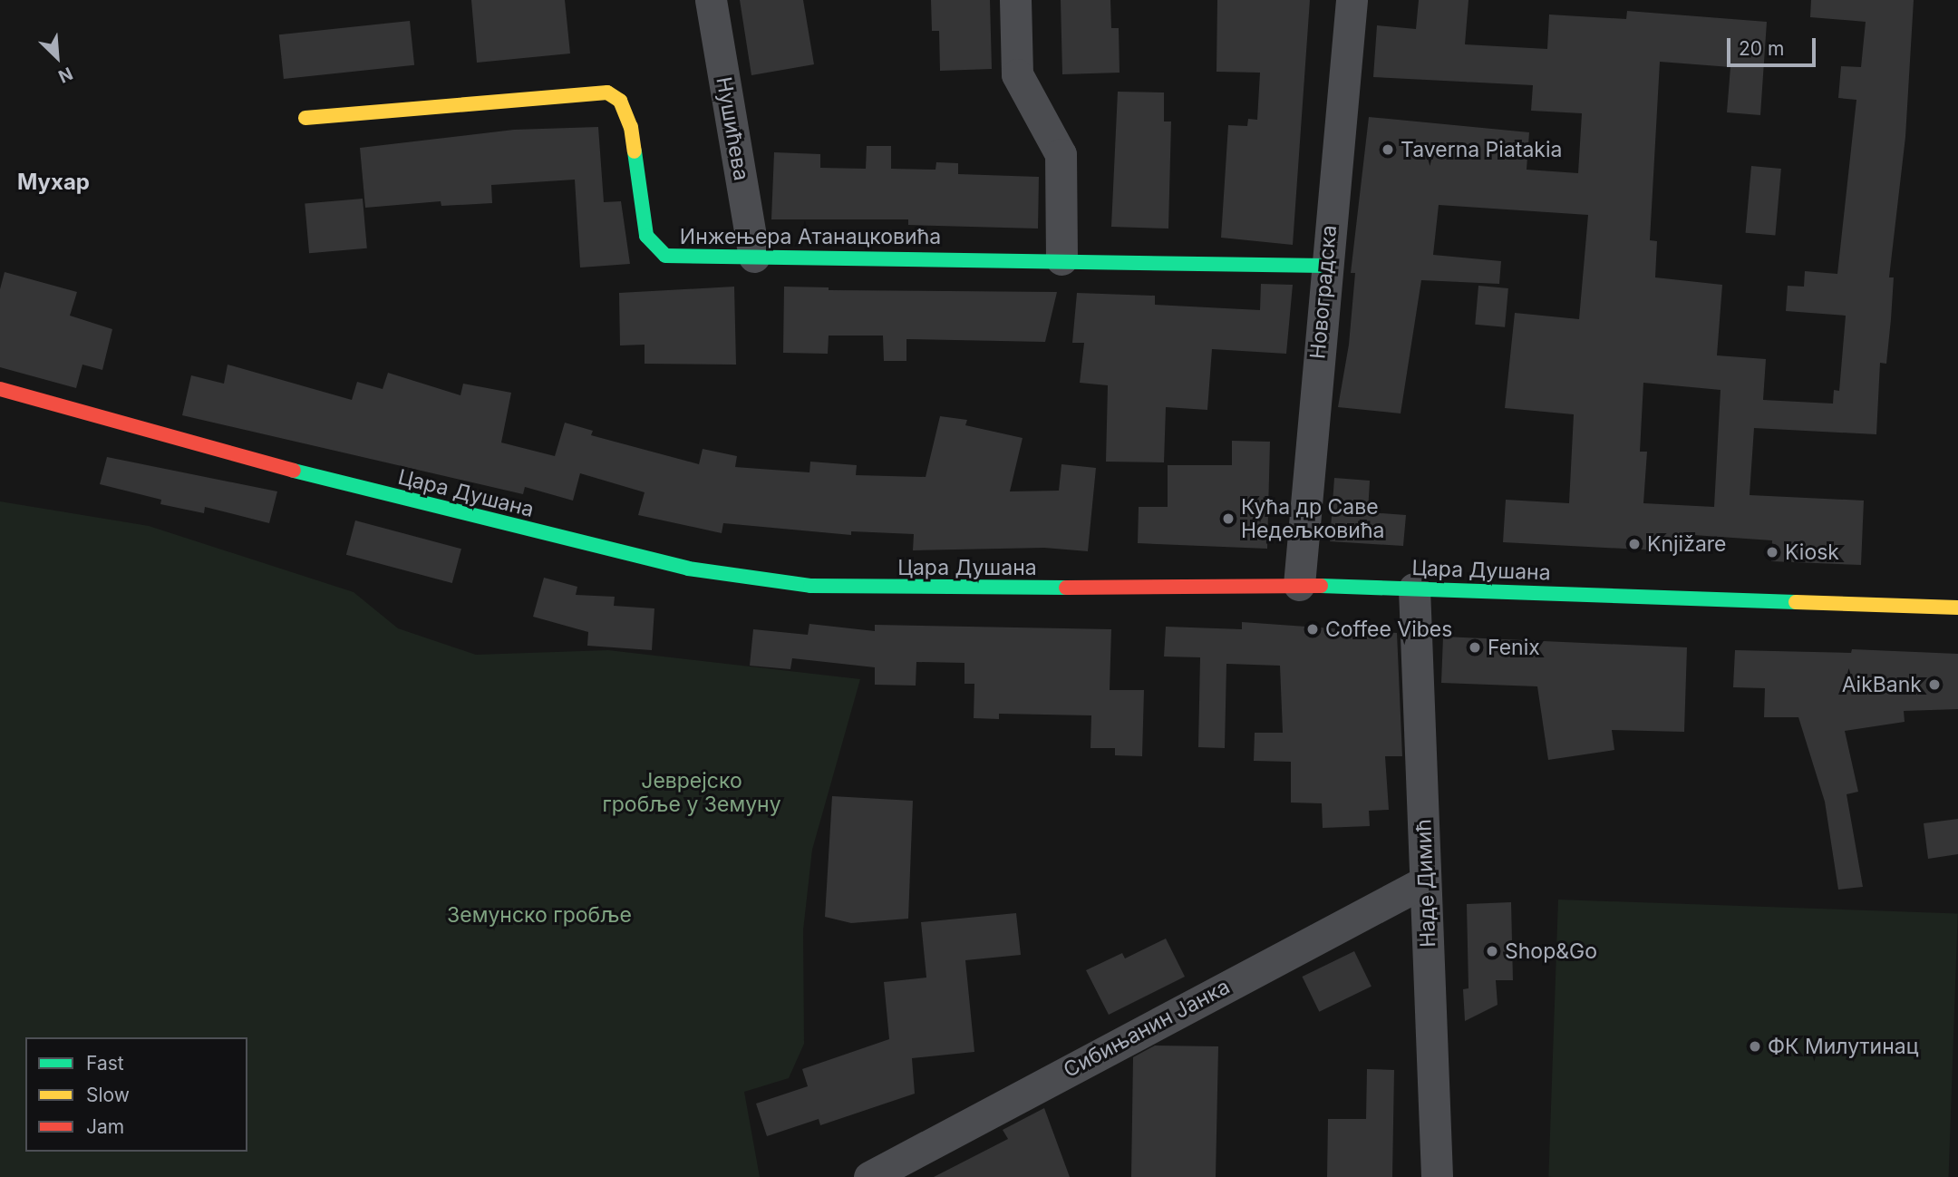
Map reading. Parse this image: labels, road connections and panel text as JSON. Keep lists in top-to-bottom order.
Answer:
{
  "streets": {
    "main road": ["Инжењера Атанацковића", "Цара Душана"],
    "street": [
      "Нушићева",
      "Новоградска",
      "Наде Димић",
      "Сибињанин Јанка"
    ]
  },
  "crossings": [
    ["Нушићева", "Инжењера Атанацковића"],
    ["Инжењера Атанацковића", "Новоградска"],
    ["Новоградска", "Цара Душана"],
    ["Цара Душана", "Наде Димић"],
    ["Наде Димић", "Сибињанин Јанка"]
  ],
  "districts": ["Мухар"],
  "parks": ["Јеврејско гробље у Земуну", "Земунско гробље"],
  "places": [
    "Taverna Piatakia",
    "Кућа др Саве Недељковића",
    "Knjižare",
    "Kiosk",
    "Coffee Vibes",
    "Fenix",
    "AikBank",
    "Shop&Go",
    "ФК Милутинац"
  ],
  "legend": ["Fast", "Slow", "Jam"],
  "scale_bar": "20 m",
  "north": "bottom right"
}
